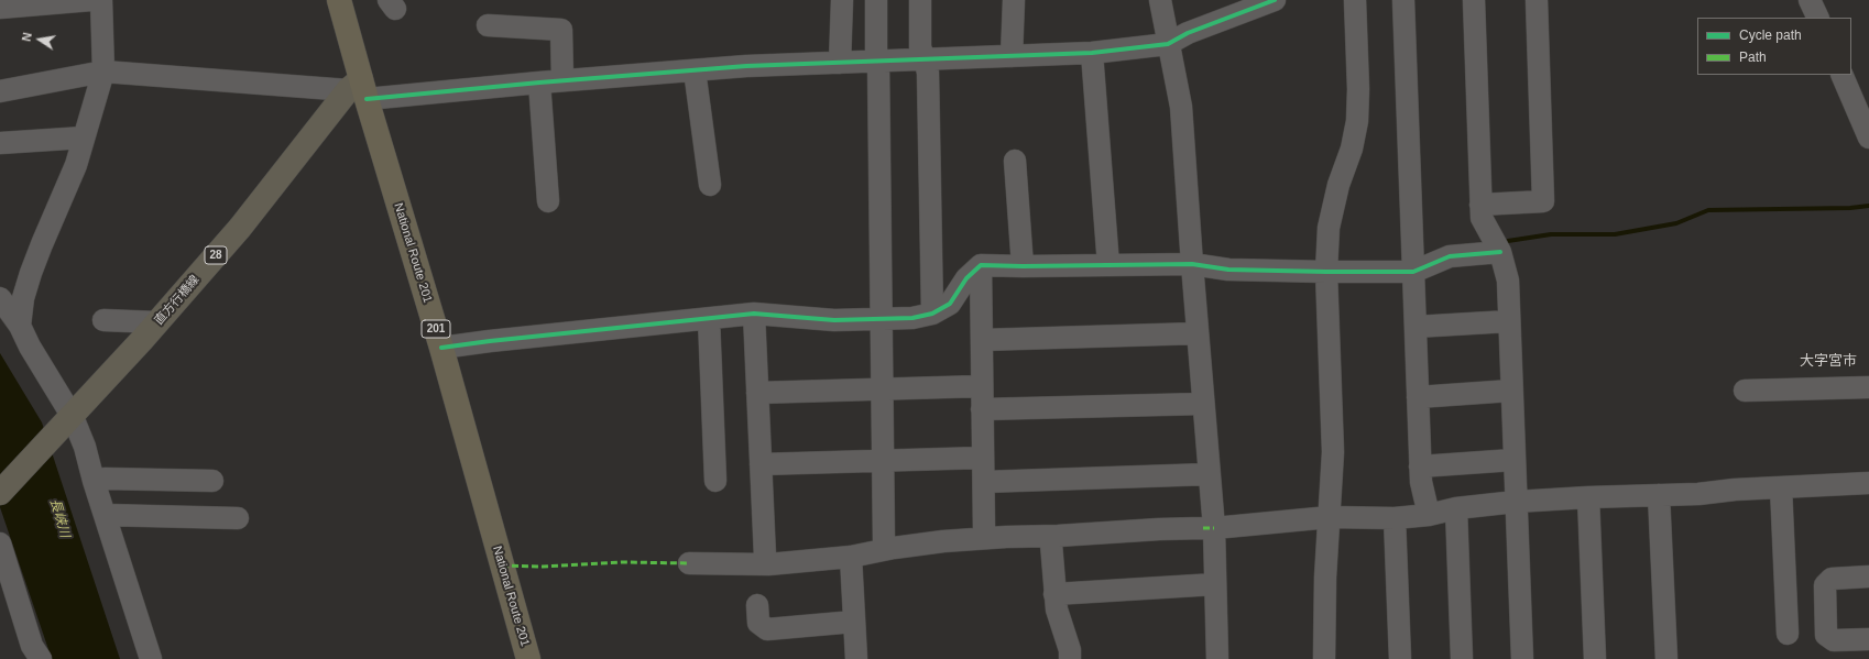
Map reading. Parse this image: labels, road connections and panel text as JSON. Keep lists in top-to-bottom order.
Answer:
{
  "streets": {
    "highway": ["National Route 201", "201"],
    "main road": ["28", "直方行橋線"]
  },
  "crossings": [
    ["National Route 201", "直方行橋線"]
  ],
  "districts": ["大字宮市"],
  "water": ["長峡川"],
  "legend": ["Cycle path", "Path"],
  "north": "left"
}
